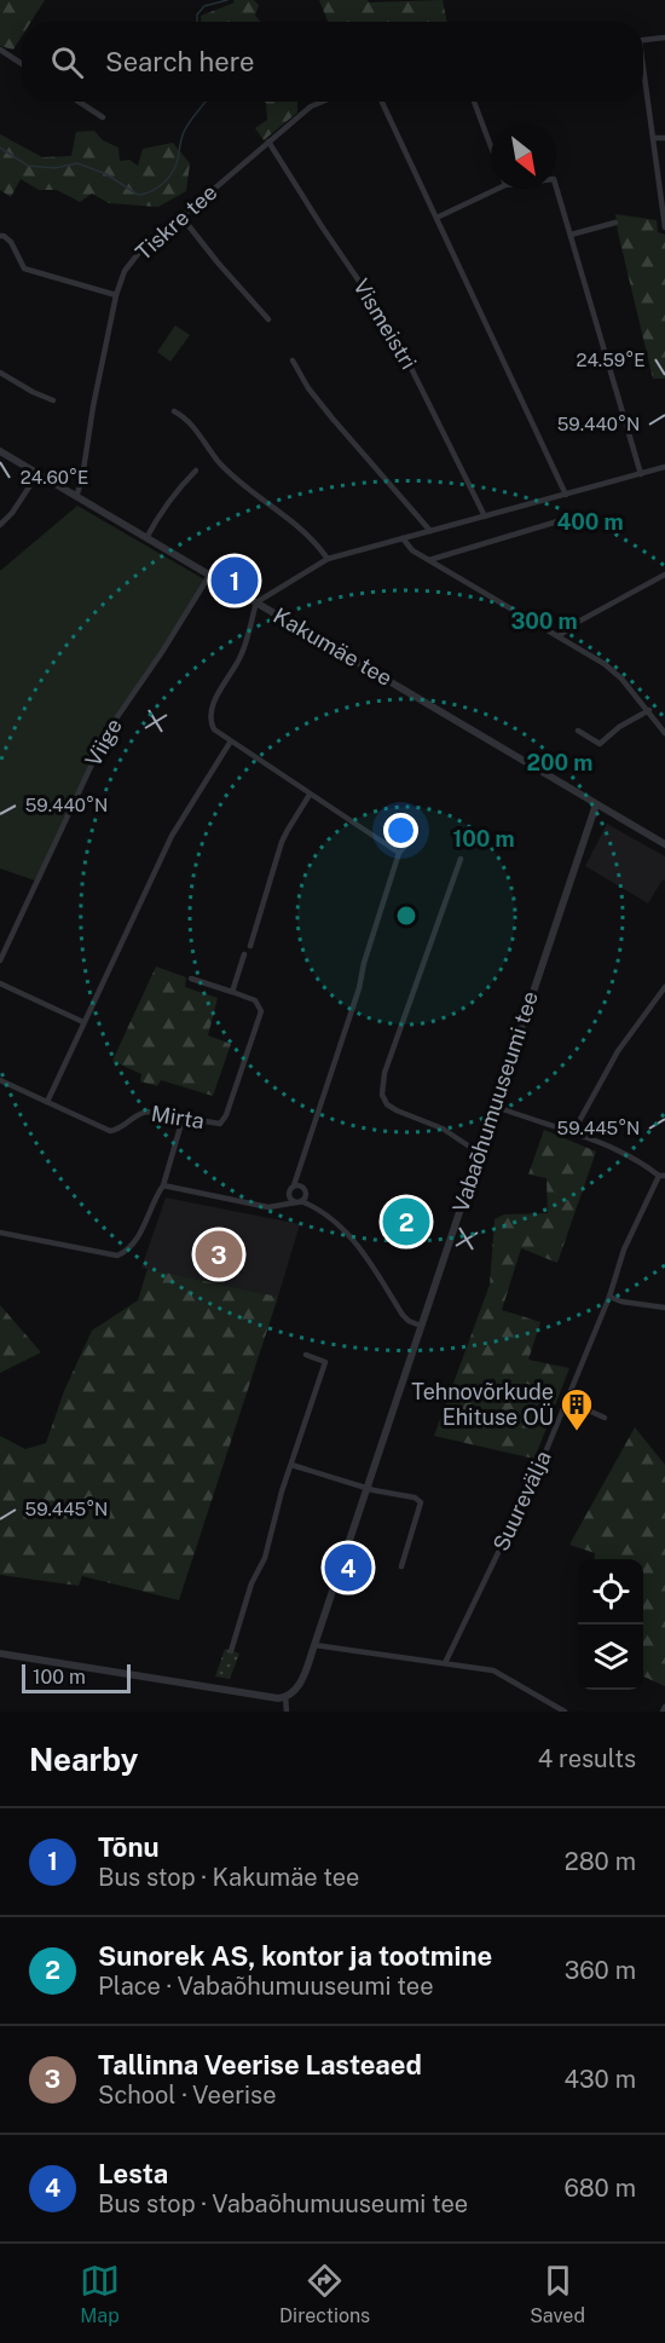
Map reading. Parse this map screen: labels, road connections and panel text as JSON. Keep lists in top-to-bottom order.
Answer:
{
  "streets": {
    "street": [
      "Tiskre tee",
      "Vismeistri",
      "Kakumäe tee",
      "Viige",
      "Vabaõhumuuseumi tee",
      "Mirta",
      "Suurevälja"
    ]
  },
  "crossings": [
    ["Tiskre tee", "Vismeistri"],
    ["Tiskre tee", "Kakumäe tee"],
    ["Kakumäe tee", "Viige"],
    ["Kakumäe tee", "Vabaõhumuuseumi tee"]
  ],
  "places": {
    "building": ["Tehnovõrkude Ehituse OÜ"]
  },
  "scale_bar": "100 m",
  "north": "bottom right",
  "page": {
    "search": "Search here",
    "pins": [
      "1",
      "2",
      "3",
      "4"
    ],
    "scale": "100 m",
    "heading": ["Nearby", "4 results"],
    "list": [
      {
        "mark": "1",
        "name": "Tõnu",
        "note": "Bus stop · Kakumäe tee",
        "value": "280 m"
      },
      {
        "mark": "2",
        "name": "Sunorek AS, kontor ja tootmine",
        "note": "Place · Vabaõhumuuseumi tee",
        "value": "360 m"
      },
      {
        "mark": "3",
        "name": "Tallinna Veerise Lasteaed",
        "note": "School · Veerise",
        "value": "430 m"
      },
      {
        "mark": "4",
        "name": "Lesta",
        "note": "Bus stop · Vabaõhumuuseumi tee",
        "value": "680 m"
      }
    ],
    "nav": ["Map", "Directions", "Saved"]
  },
  "coordinates": [
    "24.59°E",
    "59.440°N",
    "24.60°E",
    "59.445°N"
  ],
  "rings": [
    "400 m",
    "300 m",
    "200 m",
    "100 m"
  ]
}
